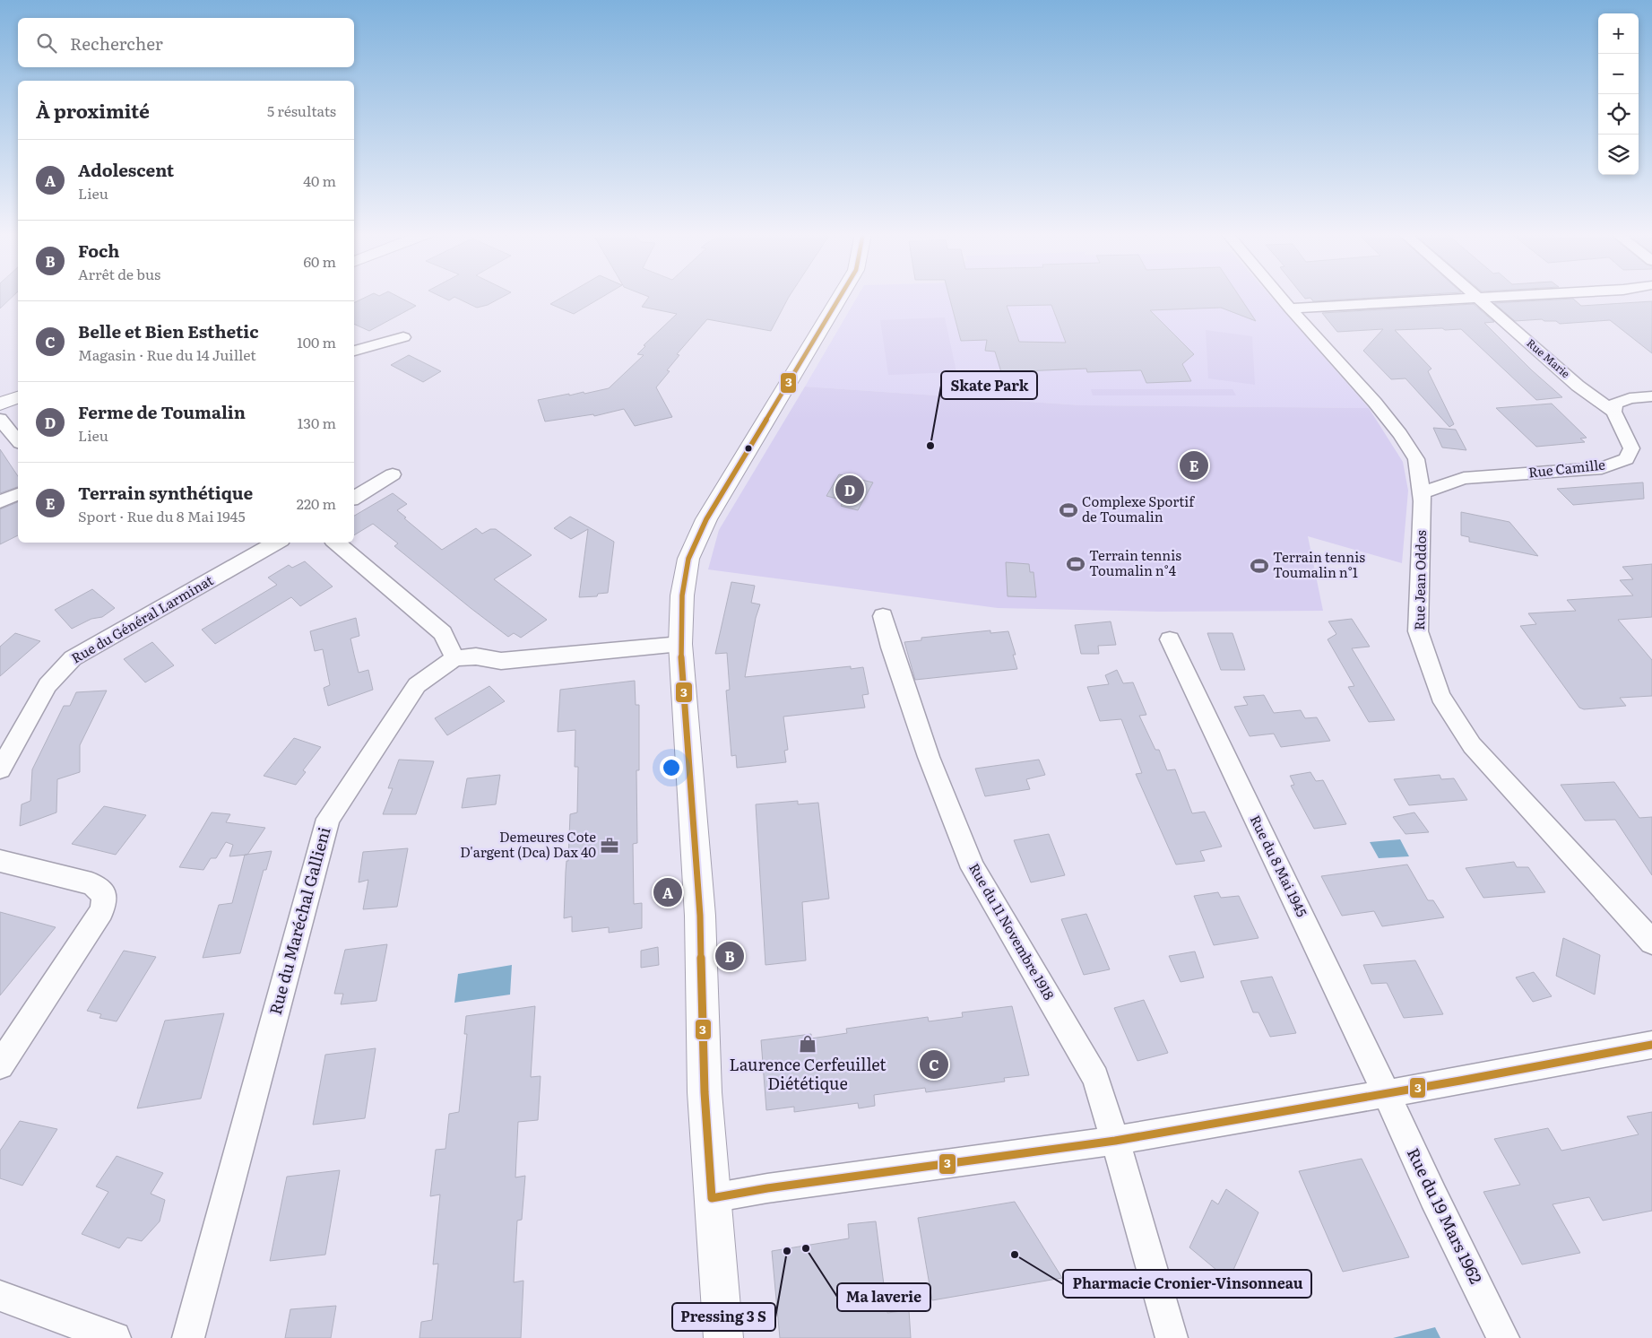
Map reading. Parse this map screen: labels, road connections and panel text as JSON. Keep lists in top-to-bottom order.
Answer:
{
  "streets": {
    "street": [
      "Rue Marie",
      "Rue Camille",
      "Rue Jean Oddos",
      "Rue du Général Larminat",
      "Rue du 8 Mai 1945",
      "Rue du Maréchal Gallieni",
      "Rue du 11 Novembre 1918",
      "Rue du 19 Mars 1962"
    ]
  },
  "crossings": [
    ["Rue Marie", "Rue Camille"],
    ["Rue Camille", "Rue Jean Oddos"],
    ["Rue du 8 Mai 1945", "Rue du 19 Mars 1962"]
  ],
  "places": {
    "other": [
      "Skate Park",
      "Ma laverie",
      "Pressing 3 S",
      "Pharmacie Cronier-Vinsonneau"
    ],
    "sports": ["Complexe Sportif de Toumalin", "Terrain tennis Toumalin n°4", "Terrain tennis Toumalin n°1"],
    "office": ["Demeures Cote D'argent (Dca) Dax 40"],
    "shop": ["Laurence Cerfeuillet Diététique"]
  },
  "lines": ["transit line 3"],
  "page": {
    "map_buttons": ["+", "−"],
    "search": "Rechercher",
    "heading": ["À proximité", "5 résultats"],
    "list": [
      {
        "mark": "A",
        "name": "Adolescent",
        "note": "Lieu",
        "value": "40 m"
      },
      {
        "mark": "B",
        "name": "Foch",
        "note": "Arrêt de bus",
        "value": "60 m"
      },
      {
        "mark": "C",
        "name": "Belle et Bien Esthetic",
        "note": "Magasin · Rue du 14 Juillet",
        "value": "100 m"
      },
      {
        "mark": "D",
        "name": "Ferme de Toumalin",
        "note": "Lieu",
        "value": "130 m"
      },
      {
        "mark": "E",
        "name": "Terrain synthétique",
        "note": "Sport · Rue du 8 Mai 1945",
        "value": "220 m"
      }
    ],
    "pins": [
      "E",
      "D",
      "A",
      "B",
      "C"
    ]
  }
}
